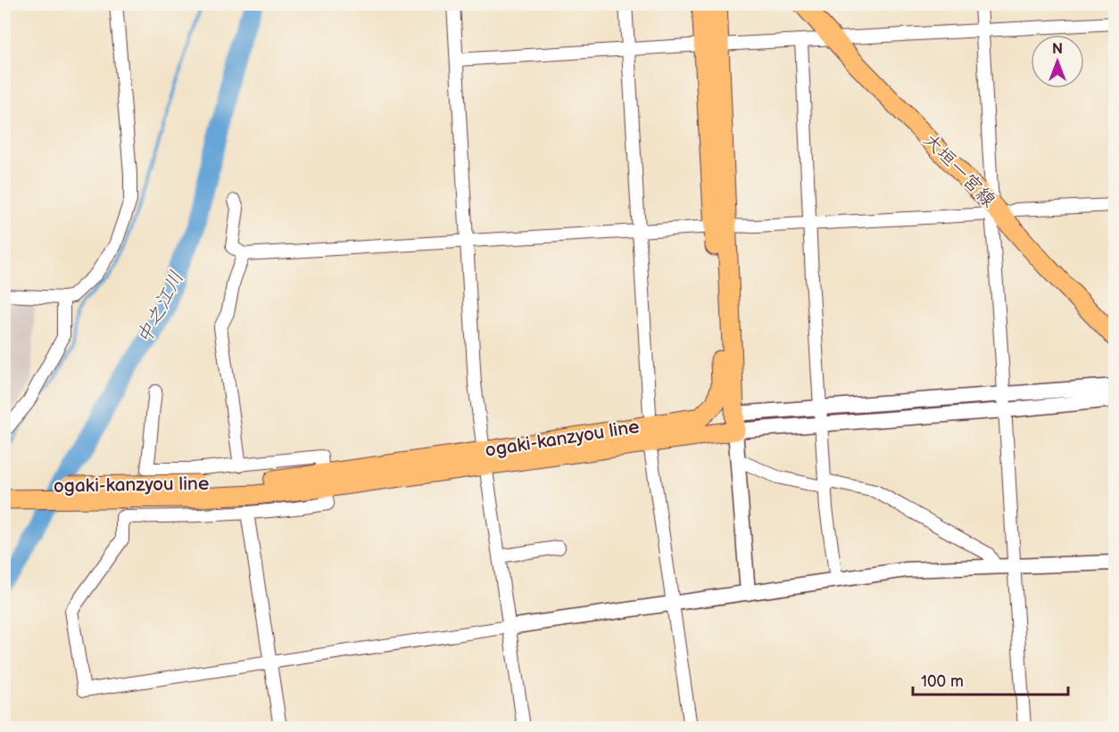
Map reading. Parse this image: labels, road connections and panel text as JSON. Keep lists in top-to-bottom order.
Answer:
{
  "streets": {
    "main road": ["大垣一宮線", "ogaki-kanzyou line"]
  },
  "water": ["中之江川"],
  "scale_bar": "100 m",
  "north": "top"
}
